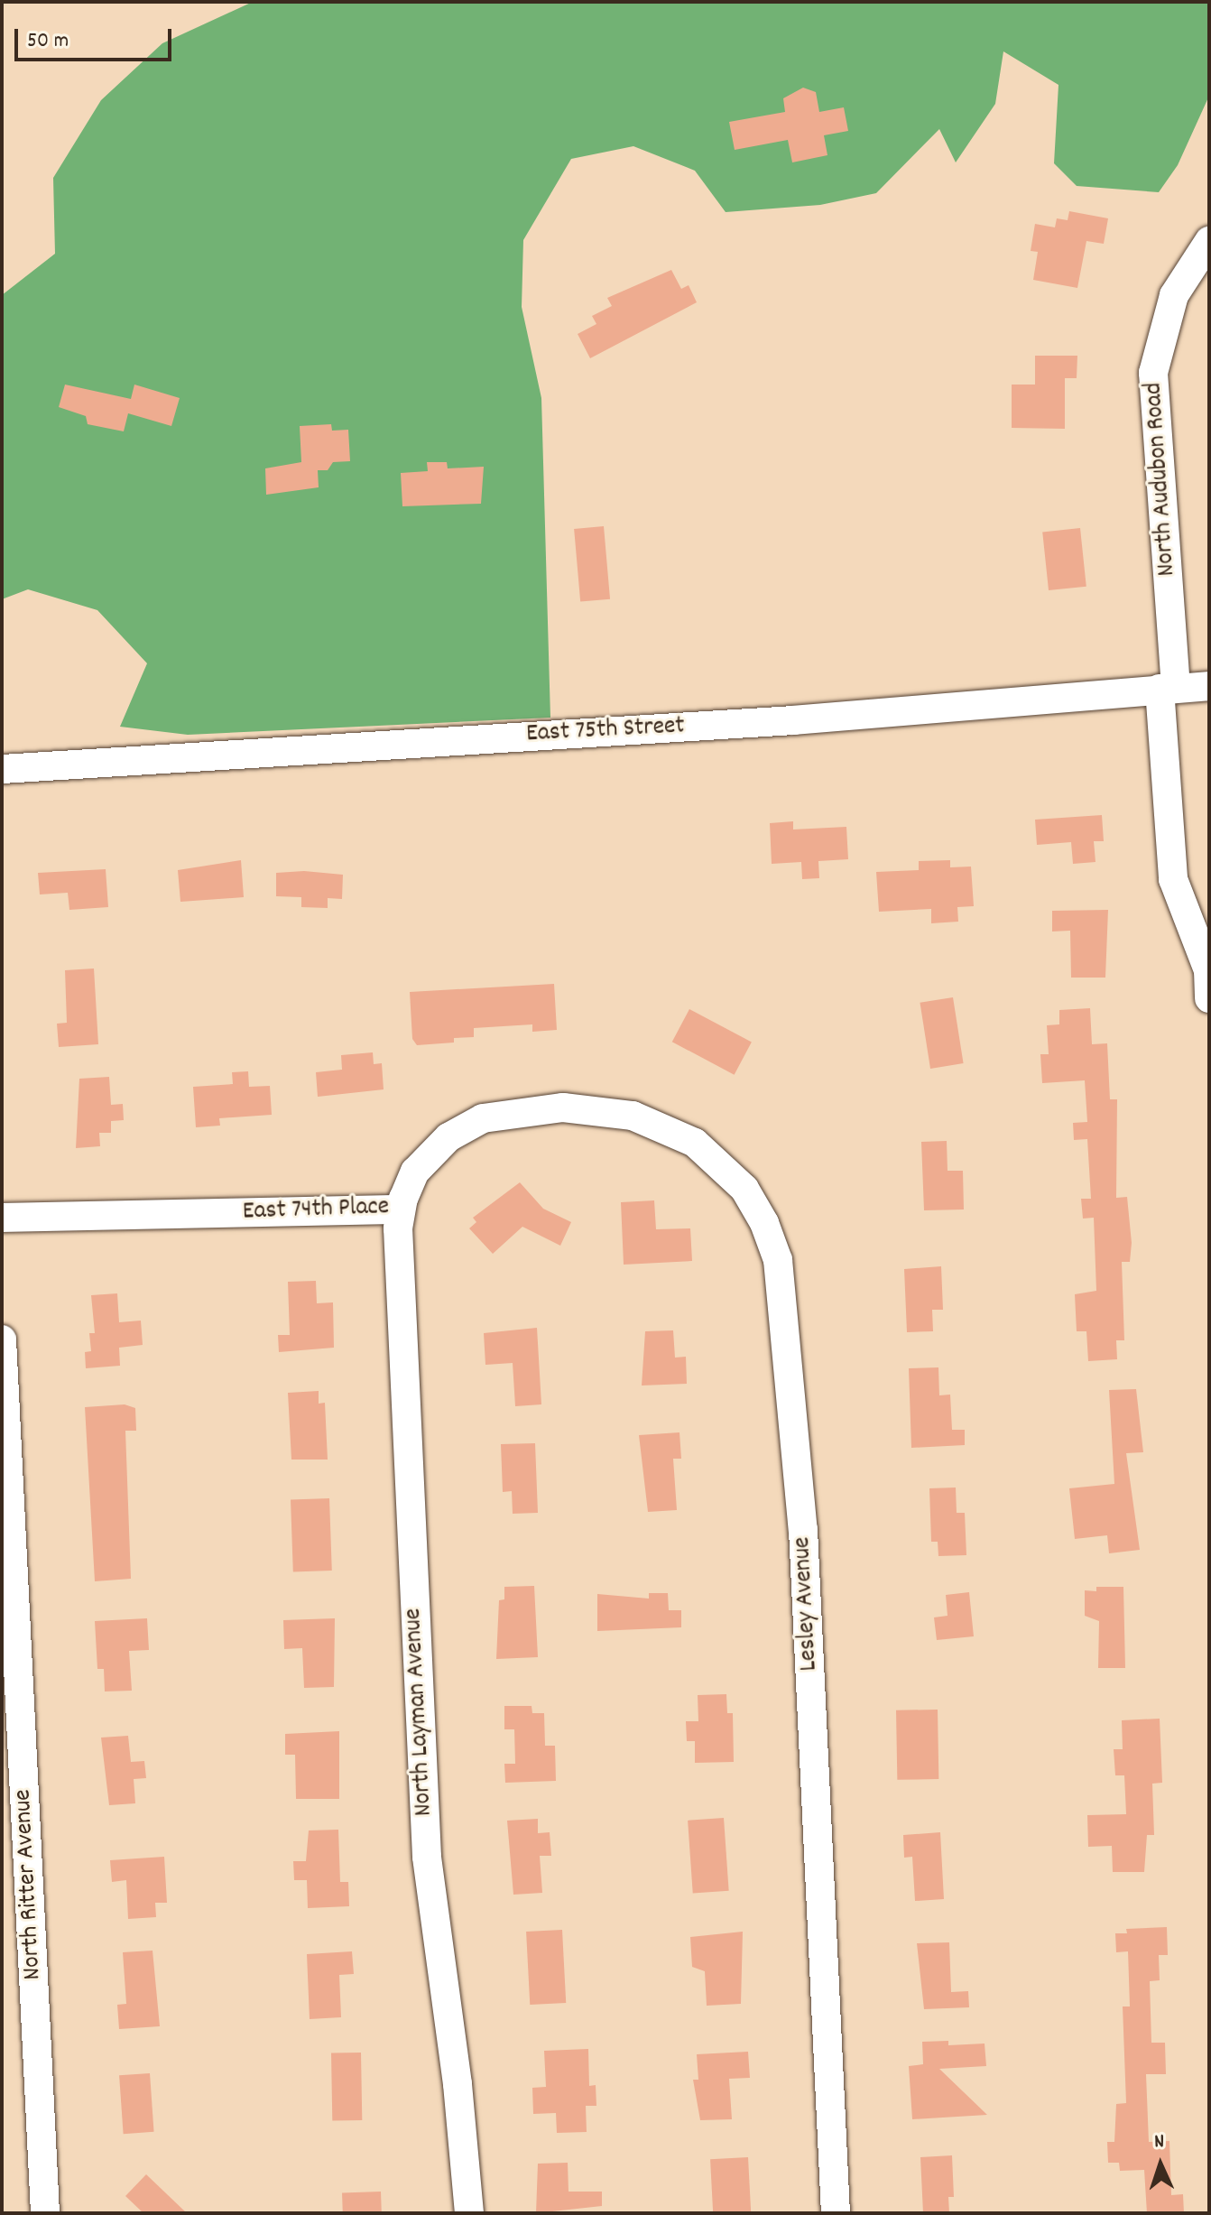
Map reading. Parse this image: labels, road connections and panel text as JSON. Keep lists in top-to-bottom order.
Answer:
{
  "streets": {
    "street": [
      "North Audubon Road",
      "East 75th Street",
      "East 74th Place",
      "Lesley Avenue",
      "North Layman Avenue",
      "North Ritter Avenue"
    ]
  },
  "crossings": [
    ["North Audubon Road", "East 75th Street"],
    ["East 74th Place", "Lesley Avenue"],
    ["East 74th Place", "North Layman Avenue"]
  ],
  "scale_bar": "50 m",
  "north": "top"
}
